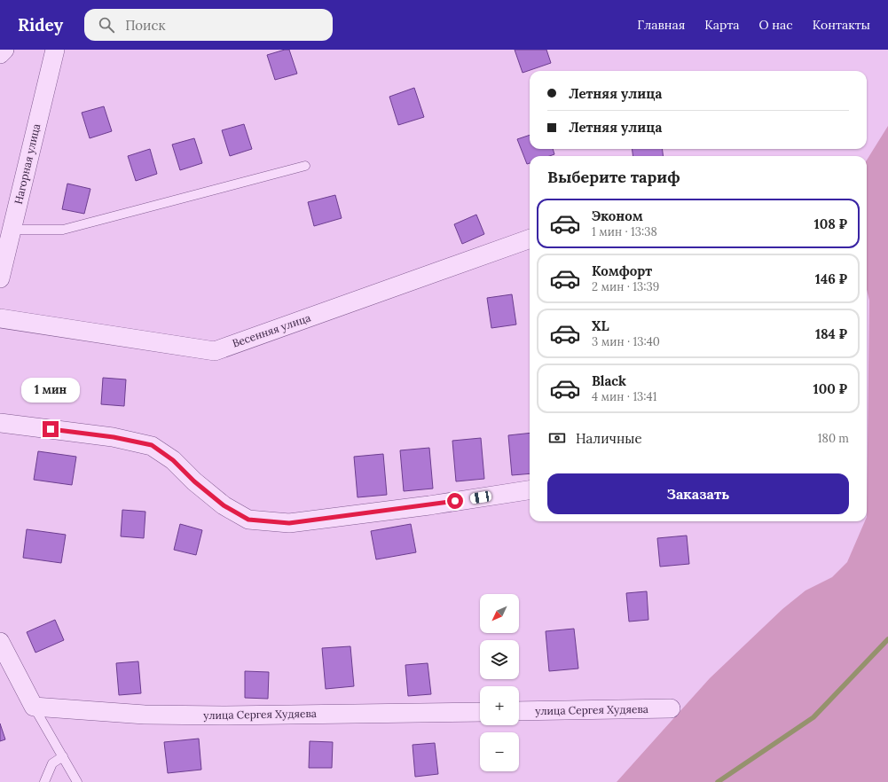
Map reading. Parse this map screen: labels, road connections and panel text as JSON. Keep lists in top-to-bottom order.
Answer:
{
  "streets": {
    "street": ["Нагорная улица", "Весенняя улица", "улица Сергея Худяева"]
  },
  "north": "bottom left",
  "page": {
    "header": "Ridey",
    "search": "Поиск",
    "nav": [
      "Главная",
      "Карта",
      "О нас",
      "Контакты"
    ],
    "banner": ["Летняя улица", "Летняя улица"],
    "heading": "Выберите тариф",
    "list": [
      {
        "name": "Эконом",
        "note": "1 мин · 13:38",
        "value": "108 ₽"
      },
      {
        "name": "Комфорт",
        "note": "2 мин · 13:39",
        "value": "146 ₽"
      },
      {
        "name": "XL",
        "note": "3 мин · 13:40",
        "value": "184 ₽"
      },
      {
        "name": "Black",
        "note": "4 мин · 13:41",
        "value": "100 ₽"
      }
    ],
    "bubble": "1 мин",
    "pay": ["Наличные", "180 m"],
    "buttons": "Заказать",
    "map_buttons": ["+", "−"]
  }
}
